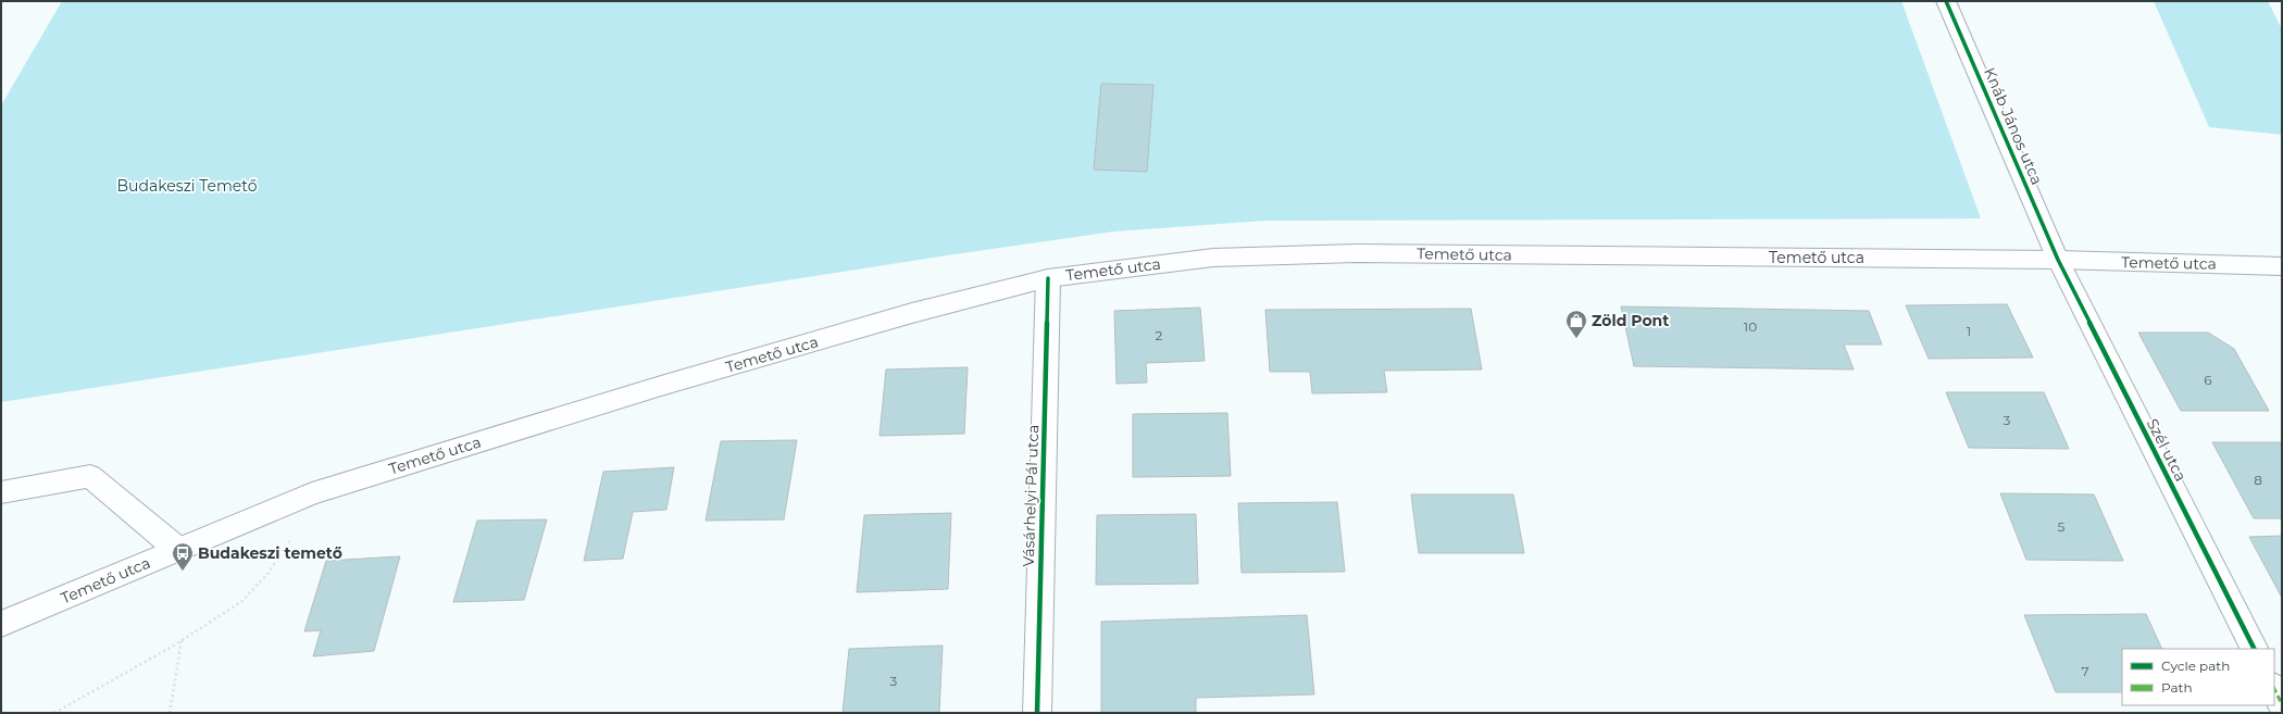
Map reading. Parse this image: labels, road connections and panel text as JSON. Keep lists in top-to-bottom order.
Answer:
{
  "streets": {
    "main road": [
      "Knáb János utca",
      "Temető utca",
      "Szél utca",
      "Vásárhelyi Pál utca"
    ]
  },
  "crossings": [
    ["Knáb János utca", "Temető utca"],
    ["Knáb János utca", "Szél utca"],
    ["Temető utca", "Szél utca"],
    ["Temető utca", "Vásárhelyi Pál utca"]
  ],
  "parks": ["Budakeszi Temető"],
  "places": {
    "shop": ["Zöld Pont"],
    "bus stop": ["Budakeszi temető"]
  },
  "house_numbers": [
    "10",
    "1",
    "2",
    "6",
    "3",
    "8",
    "5",
    "7",
    "3"
  ],
  "legend": ["Cycle path", "Path"]
}
